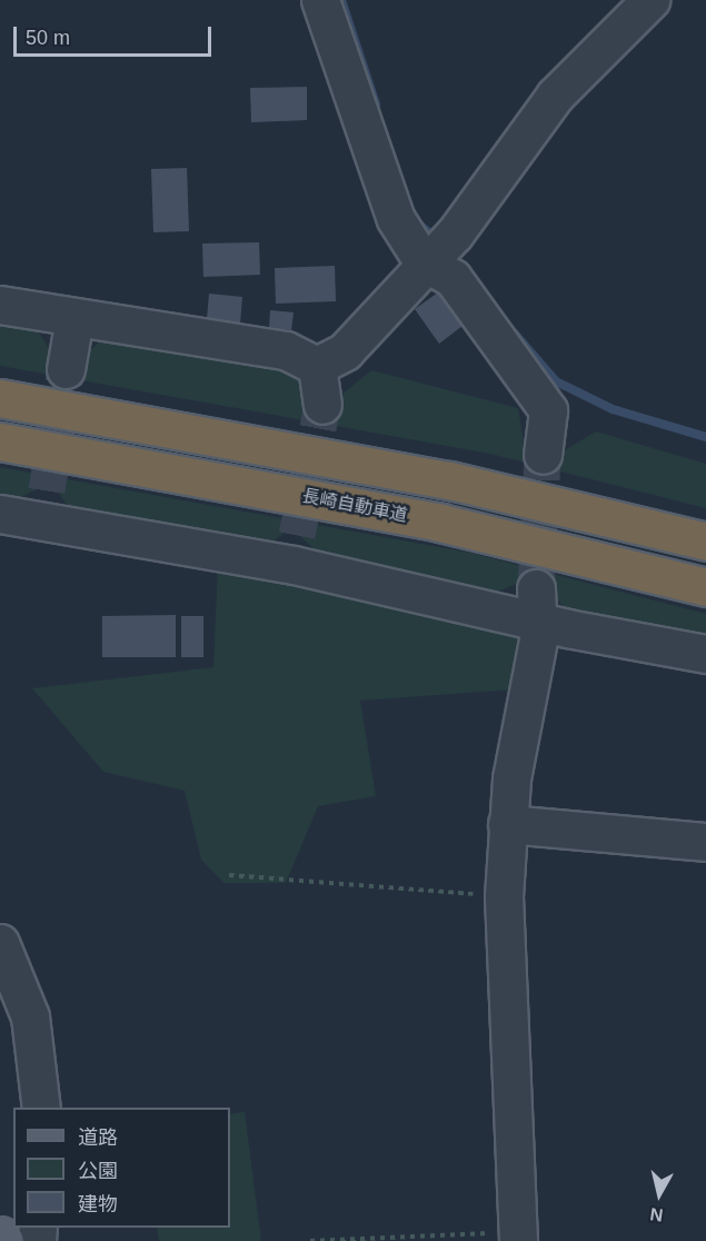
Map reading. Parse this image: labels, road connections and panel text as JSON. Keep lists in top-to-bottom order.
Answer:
{
  "streets": {
    "highway": ["長崎自動車道"]
  },
  "legend": ["道路", "公園", "建物"],
  "scale_bar": "50 m",
  "north": "bottom"
}
